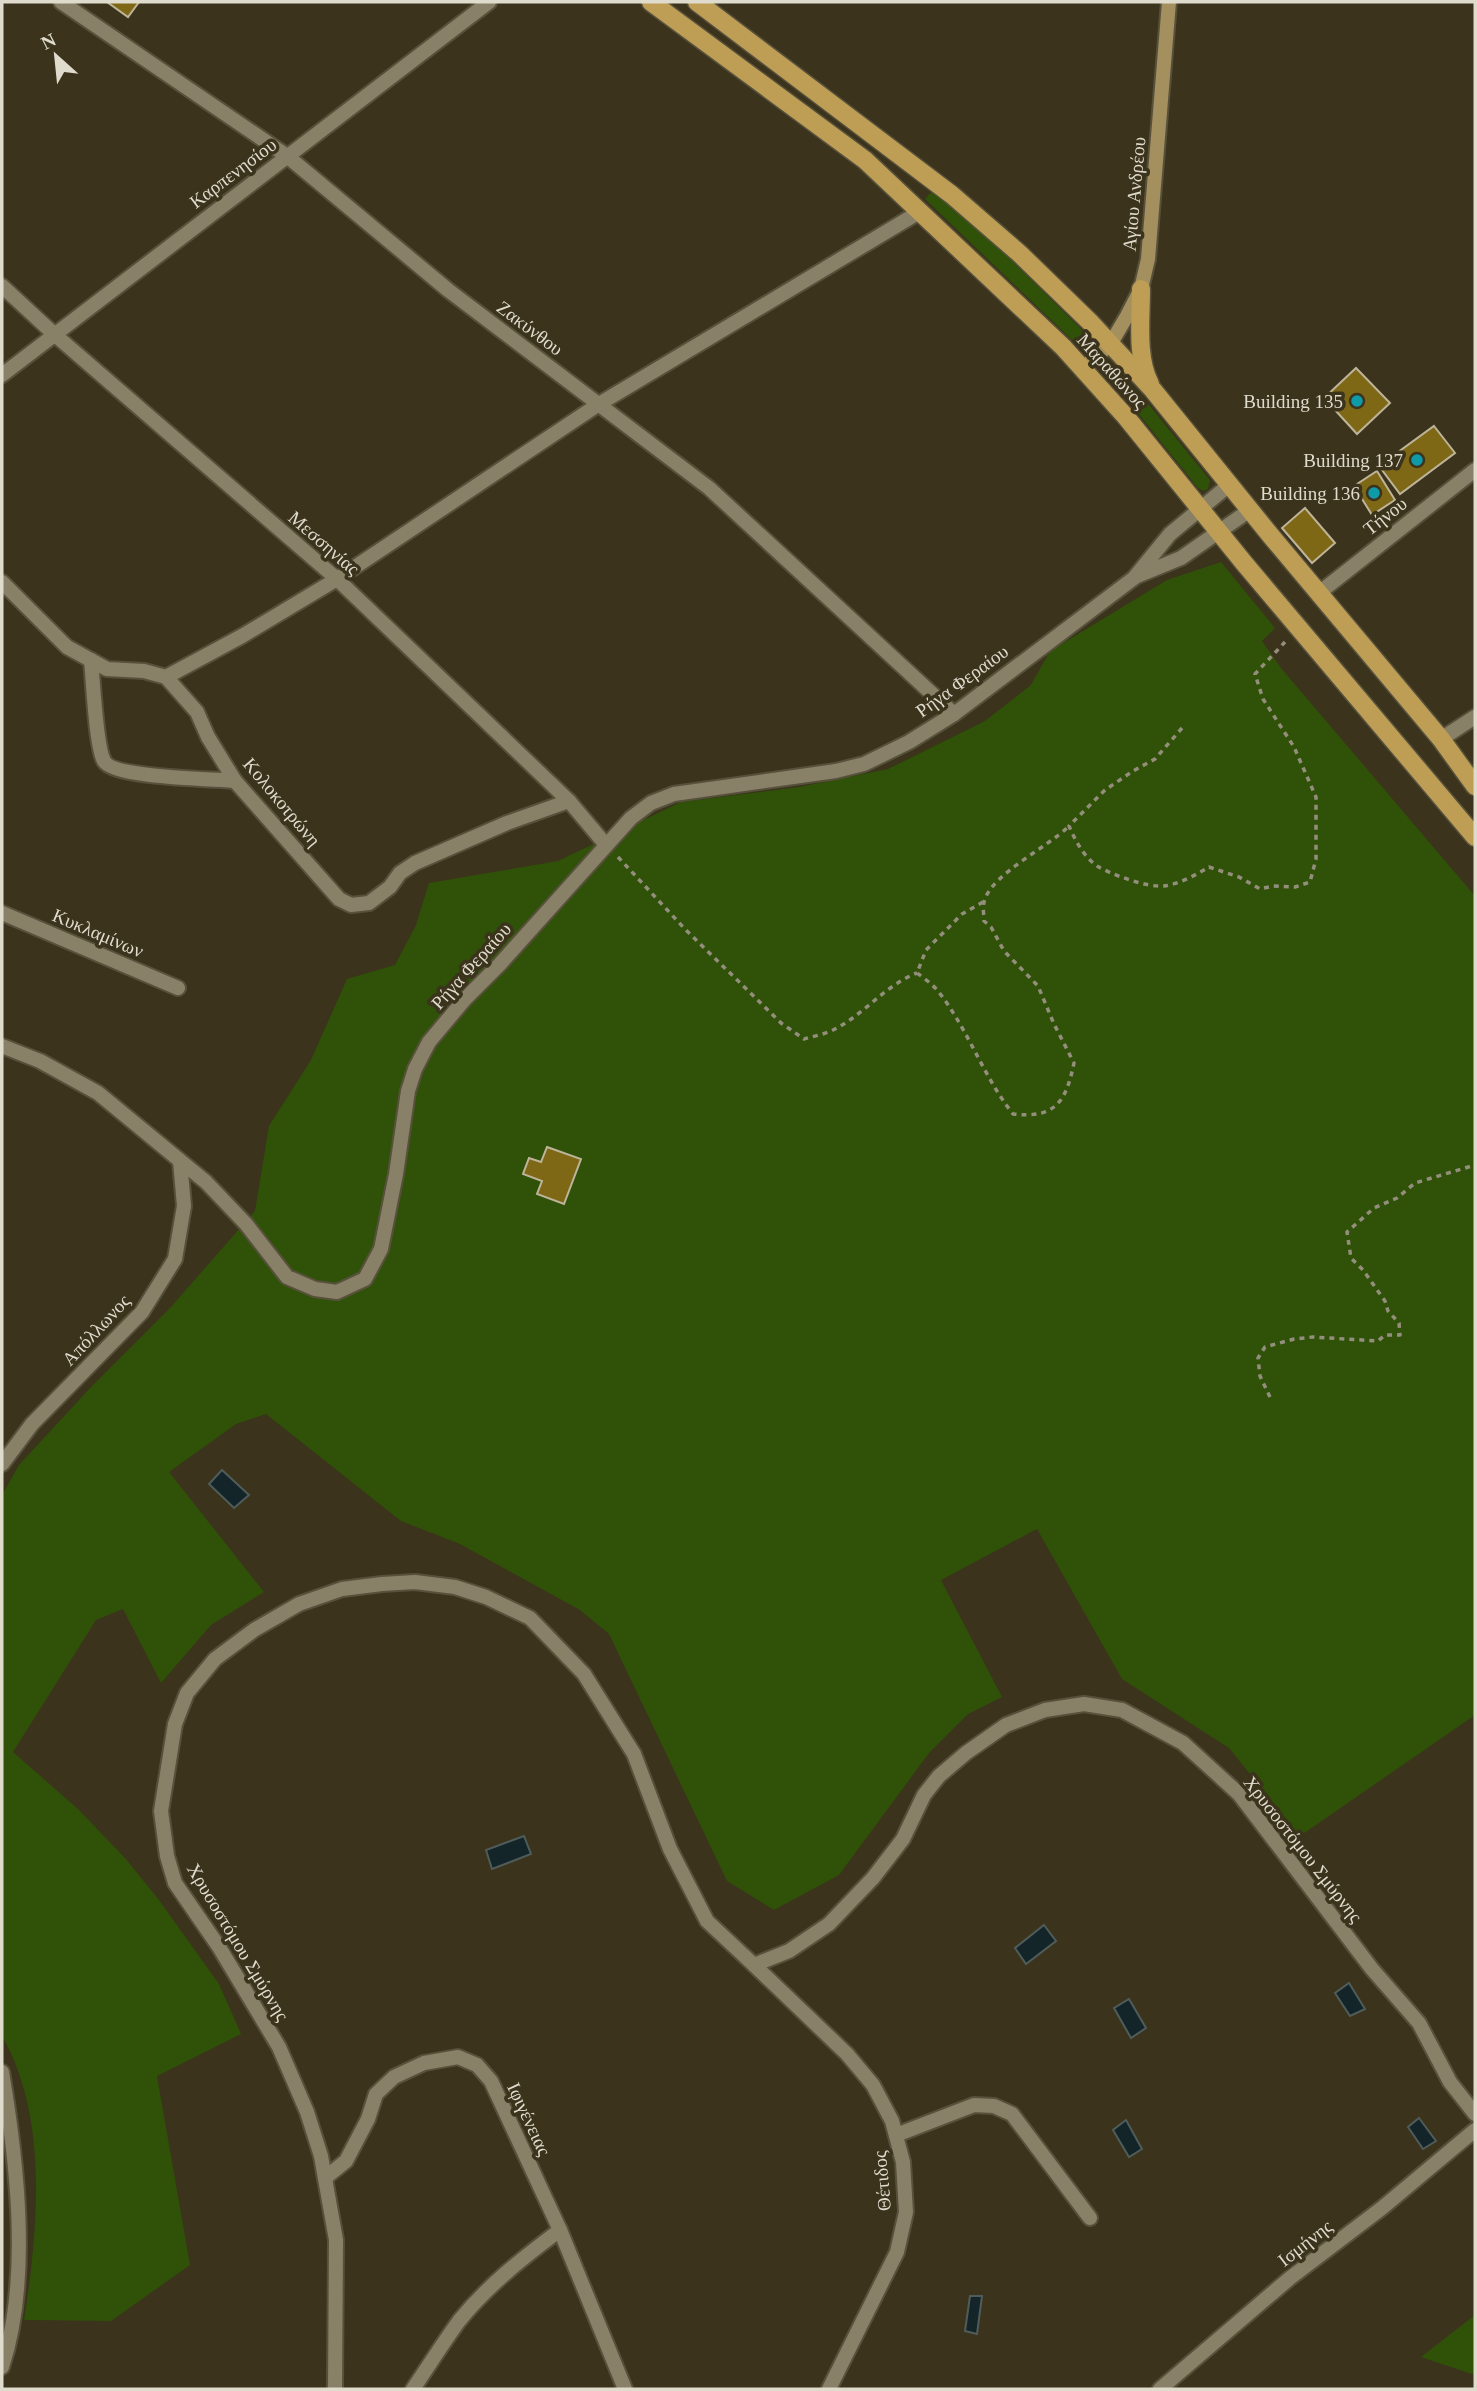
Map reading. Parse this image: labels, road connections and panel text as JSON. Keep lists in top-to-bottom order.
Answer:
{
  "streets": {
    "main road": ["Αγίου Ανδρέου", "Μαραθώνος"],
    "street": [
      "Καρπενησίου",
      "Ζακύνθου",
      "Τήνου",
      "Μεσσηνίας",
      "Ρήγα Φεραίου",
      "Κολοκοτρώνη",
      "Κυκλαμίνων",
      "Απόλλωνος",
      "Χρυσοστόμου Σμύρνης",
      "Ιφιγένειας",
      "Θέτιδος",
      "Ισμήνης"
    ]
  },
  "crossings": [
    ["Καρπενησίου", "Ζακύνθου"],
    ["Καρπενησίου", "Μεσσηνίας"],
    ["Αγίου Ανδρέου", "Μαραθώνος"],
    ["Ζακύνθου", "Ρήγα Φεραίου"],
    ["Μαραθώνος", "Τήνου"],
    ["Μεσσηνίας", "Ρήγα Φεραίου"],
    ["Μεσσηνίας", "Κολοκοτρώνη"],
    ["Ρήγα Φεραίου", "Απόλλωνος"],
    ["Χρυσοστόμου Σμύρνης", "Ιφιγένειας"],
    ["Χρυσοστόμου Σμύρνης", "Θέτιδος"]
  ],
  "places": ["Building 135", "Building 137", "Building 136"],
  "north": "top left"
}
